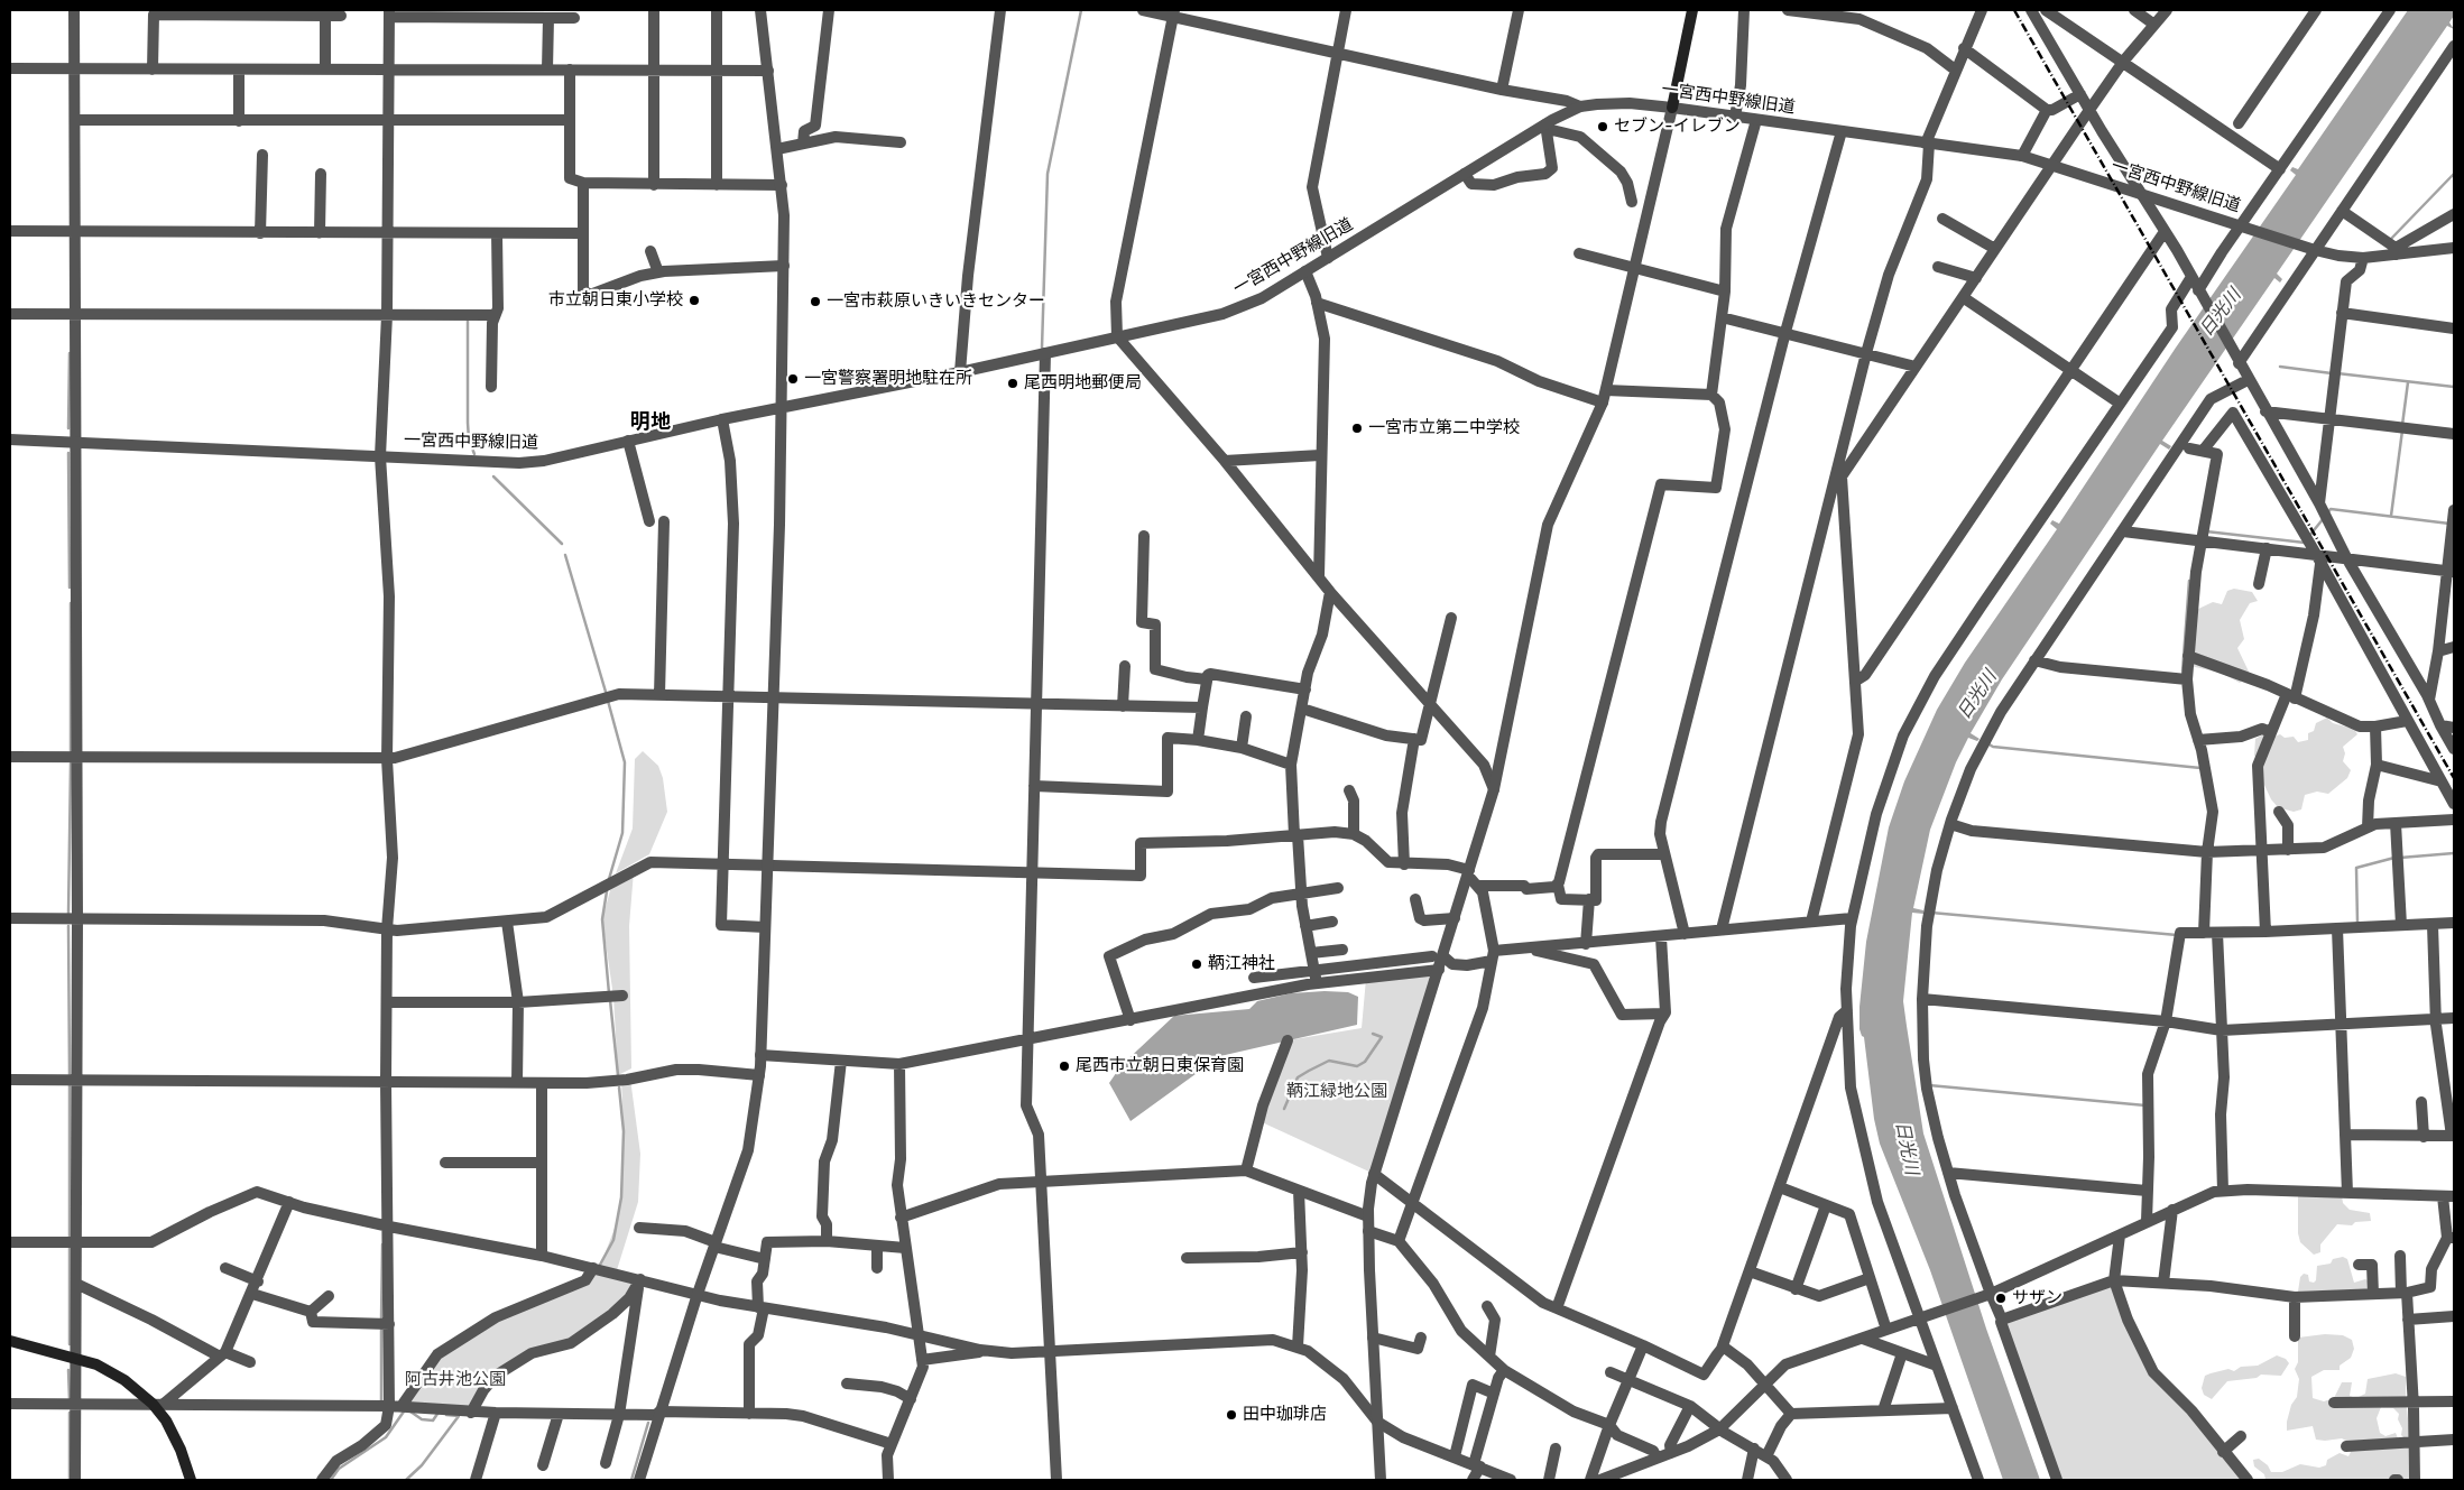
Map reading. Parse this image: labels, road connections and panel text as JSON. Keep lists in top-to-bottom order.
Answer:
{
  "streets": {
    "street": ["一宮西中野線旧道"]
  },
  "districts": ["明地"],
  "water": ["日光川"],
  "parks": ["鞆江緑地公園", "阿古井池公園"],
  "places": [
    "セブン-イレブン",
    "市立朝日東小学校",
    "一宮市萩原いきいきセンター",
    "一宮警察署明地駐在所",
    "尾西明地郵便局",
    "一宮市立第二中学校",
    "鞆江神社",
    "尾西市立朝日東保育園",
    "サザン",
    "田中珈琲店"
  ]
}
